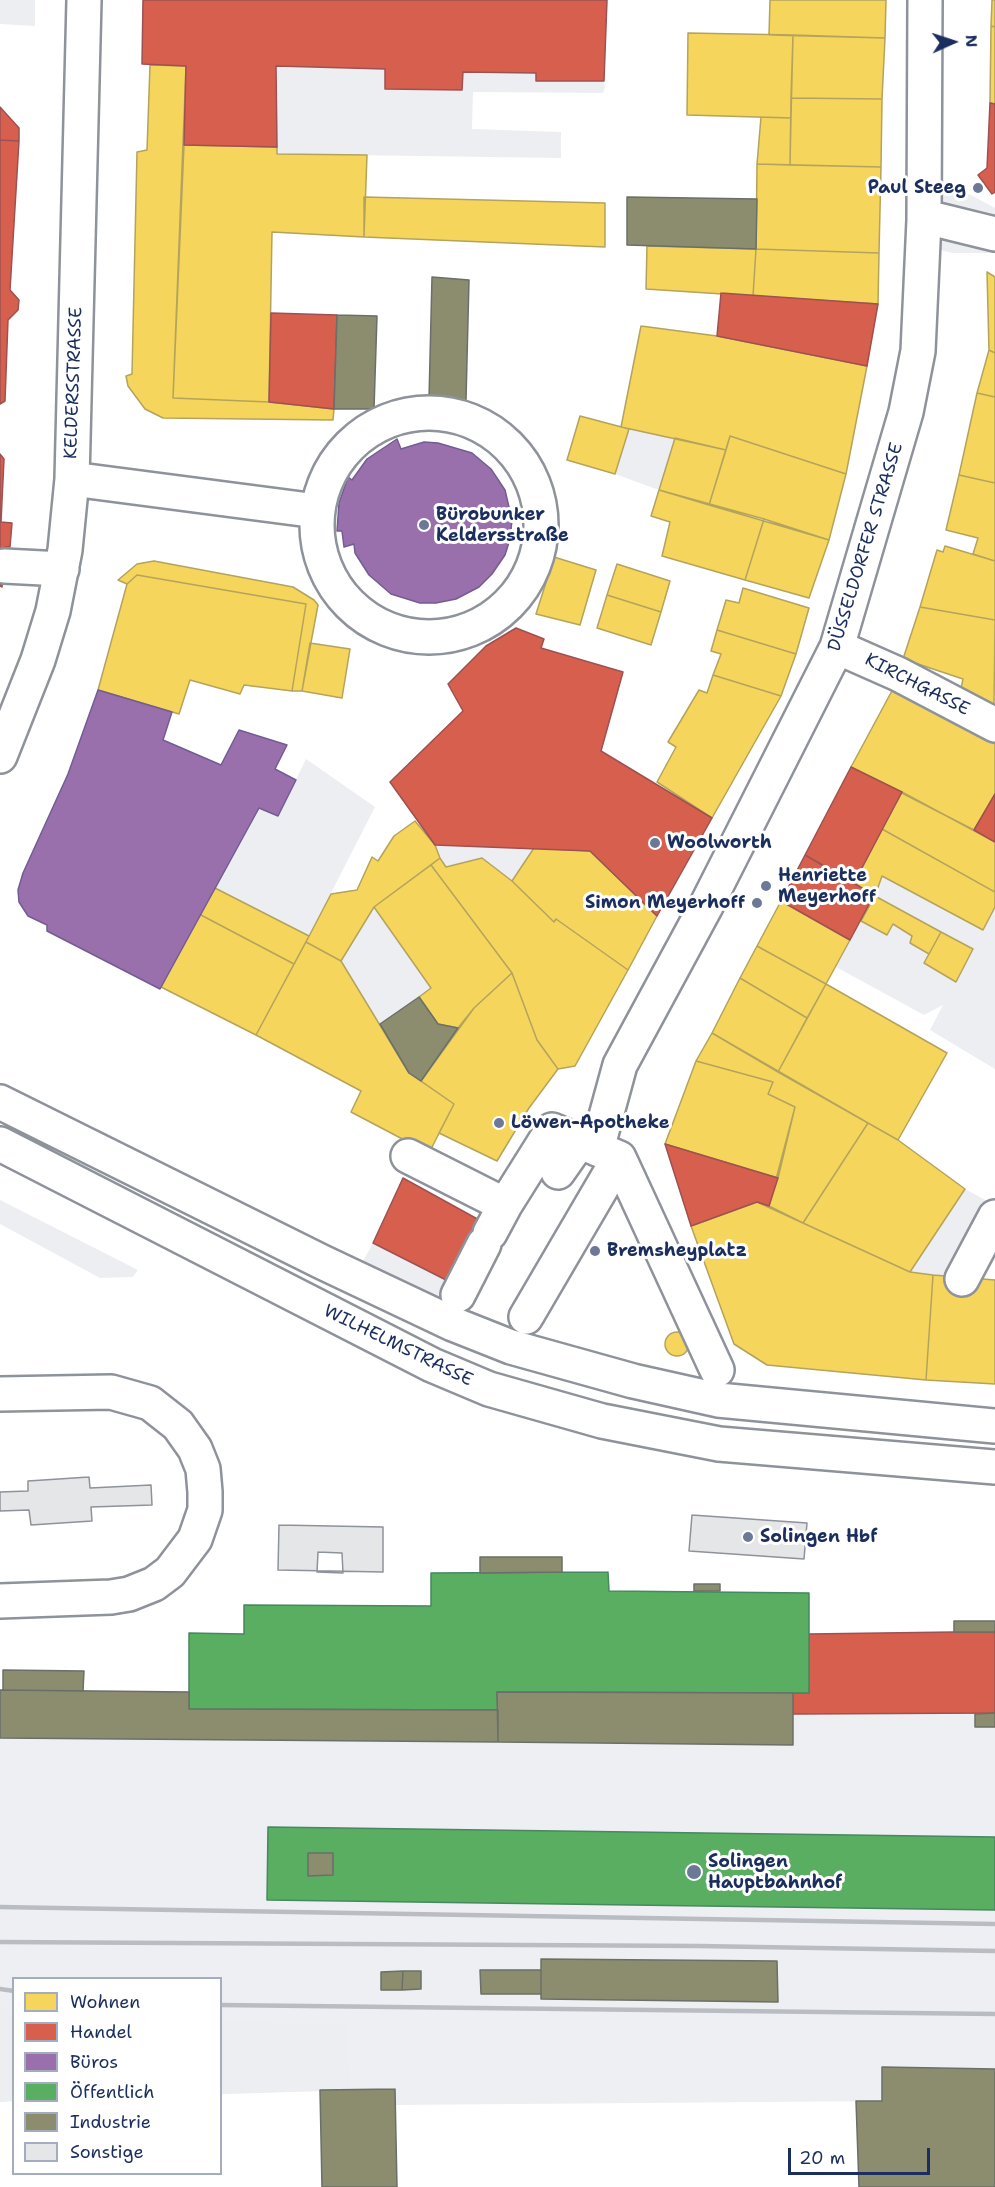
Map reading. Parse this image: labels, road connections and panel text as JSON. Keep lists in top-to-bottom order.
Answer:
{
  "streets": {
    "street": [
      "KELDERSSTRASSE",
      "DÜSSELDORFER STRASSE",
      "KIRCHGASSE",
      "WILHELMSTRASSE"
    ]
  },
  "crossings": [
    ["DÜSSELDORFER STRASSE", "KIRCHGASSE"]
  ],
  "places": [
    "Paul Steeg",
    "Bürobunker Keldersstraße",
    "Woolworth",
    "Henriette Meyerhoff",
    "Simon Meyerhoff",
    "Löwen-Apotheke",
    "Bremsheyplatz",
    "Solingen Hbf",
    "Solingen Hauptbahnhof"
  ],
  "legend": [
    "Wohnen",
    "Handel",
    "Büros",
    "Öffentlich",
    "Industrie",
    "Sonstige"
  ],
  "scale_bar": "20 m",
  "north": "right"
}
